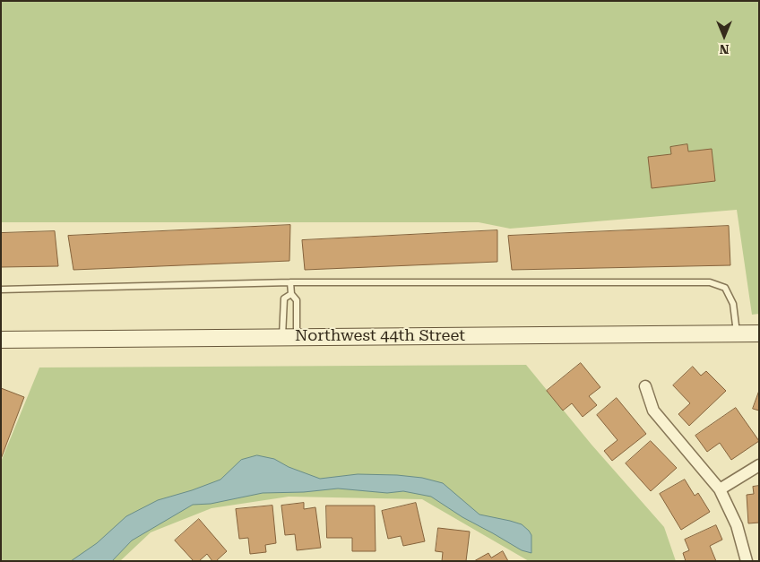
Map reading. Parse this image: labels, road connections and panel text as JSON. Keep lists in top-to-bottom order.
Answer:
{
  "streets": {
    "street": ["Northwest 44th Street"]
  },
  "north": "bottom"
}
